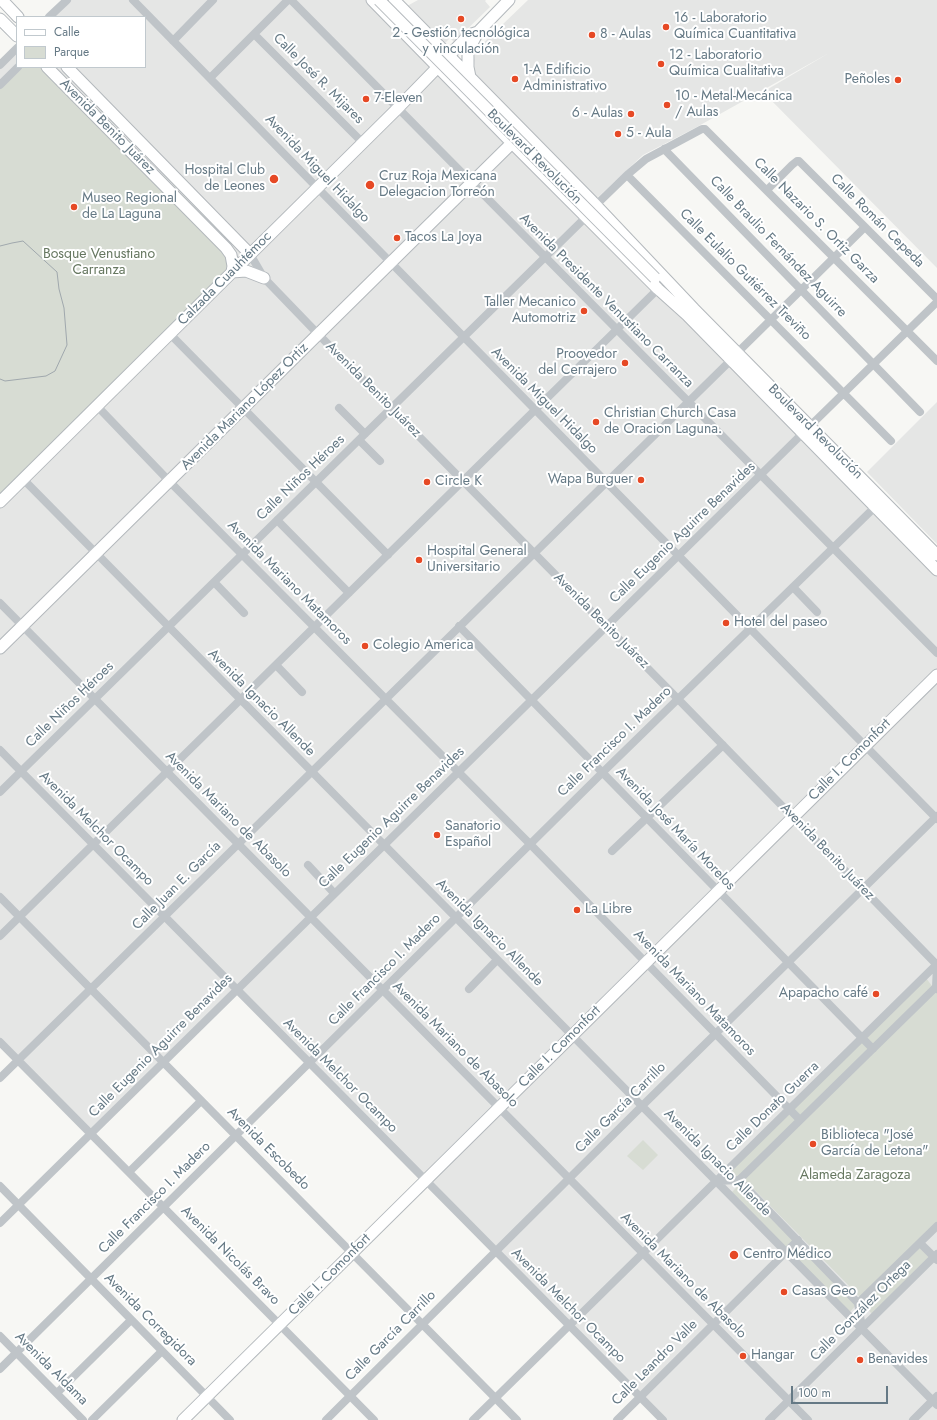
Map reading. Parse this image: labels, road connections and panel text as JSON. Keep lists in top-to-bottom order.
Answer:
{
  "streets": {
    "main road": [
      "Avenida Benito Juárez",
      "Boulevard Revolución",
      "Calzada Cuauhtémoc",
      "Avenida Mariano López Ortiz",
      "Calle I. Comonfort"
    ],
    "street": [
      "Calle José R. Mijares",
      "Avenida Miguel Hidalgo",
      "Calle Nazario S. Ortiz Garza",
      "Calle Román Cepeda",
      "Calle Braulio Fernández Aguirre",
      "Calle Eulalio Gutiérrez Treviño",
      "Avenida Presidente Venustiano Carranza",
      "Calle Niños Héroes",
      "Calle Eugenio Aguirre Benavides",
      "Avenida Mariano Matamoros",
      "Avenida Ignacio Allende",
      "Calle Francisco I. Madero",
      "Avenida Mariano de Abasolo",
      "Avenida Melchor Ocampo",
      "Avenida José María Morelos",
      "Calle Juan E. García",
      "Calle Donato Guerra",
      "Calle García Carrillo",
      "Avenida Escobedo",
      "Avenida Nicolás Bravo",
      "Calle González Ortega",
      "Avenida Corregidora",
      "Calle Leandro Valle",
      "Avenida Aldama"
    ]
  },
  "crossings": [
    ["Calle José R. Mijares", "Calzada Cuauhtémoc"],
    ["Avenida Benito Juárez", "Calzada Cuauhtémoc"],
    ["Avenida Benito Juárez", "Avenida Mariano López Ortiz"],
    ["Avenida Benito Juárez", "Calle Niños Héroes"],
    ["Avenida Benito Juárez", "Calle Eugenio Aguirre Benavides"],
    ["Avenida Benito Juárez", "Calle Francisco I. Madero"],
    ["Avenida Benito Juárez", "Calle I. Comonfort"],
    ["Avenida Benito Juárez", "Calle Juan E. García"],
    ["Avenida Benito Juárez", "Calle Donato Guerra"],
    ["Avenida Benito Juárez", "Calle García Carrillo"],
    ["Boulevard Revolución", "Calzada Cuauhtémoc"],
    ["Boulevard Revolución", "Avenida Mariano López Ortiz"],
    ["Boulevard Revolución", "Calle Eugenio Aguirre Benavides"],
    ["Boulevard Revolución", "Calle Juan E. García"],
    ["Avenida Miguel Hidalgo", "Calzada Cuauhtémoc"],
    ["Avenida Miguel Hidalgo", "Avenida Mariano López Ortiz"],
    ["Avenida Miguel Hidalgo", "Calle Niños Héroes"],
    ["Avenida Miguel Hidalgo", "Calle Eugenio Aguirre Benavides"],
    ["Avenida Miguel Hidalgo", "Calle Francisco I. Madero"],
    ["Avenida Miguel Hidalgo", "Calle I. Comonfort"],
    ["Avenida Miguel Hidalgo", "Calle Juan E. García"],
    ["Avenida Miguel Hidalgo", "Calle García Carrillo"],
    ["Calle Nazario S. Ortiz Garza", "Calle Román Cepeda"],
    ["Calle Nazario S. Ortiz Garza", "Calle Braulio Fernández Aguirre"],
    ["Calle Nazario S. Ortiz Garza", "Calle Eugenio Aguirre Benavides"],
    ["Calle Nazario S. Ortiz Garza", "Calle Juan E. García"],
    ["Calle Román Cepeda", "Calle Eugenio Aguirre Benavides"],
    ["Calle Román Cepeda", "Calle Juan E. García"],
    ["Calle Braulio Fernández Aguirre", "Calle Eugenio Aguirre Benavides"],
    ["Calle Braulio Fernández Aguirre", "Calle Juan E. García"],
    ["Calle Eulalio Gutiérrez Treviño", "Calle Eugenio Aguirre Benavides"],
    ["Calle Eulalio Gutiérrez Treviño", "Calle Juan E. García"],
    ["Calzada Cuauhtémoc", "Avenida Presidente Venustiano Carranza"],
    ["Calzada Cuauhtémoc", "Avenida Mariano Matamoros"],
    ["Calzada Cuauhtémoc", "Avenida Ignacio Allende"],
    ["Avenida Presidente Venustiano Carranza", "Avenida Mariano López Ortiz"],
    ["Avenida Presidente Venustiano Carranza", "Calle Niños Héroes"],
    ["Avenida Presidente Venustiano Carranza", "Calle Eugenio Aguirre Benavides"],
    ["Avenida Presidente Venustiano Carranza", "Calle Francisco I. Madero"],
    ["Avenida Presidente Venustiano Carranza", "Calle Juan E. García"],
    ["Avenida Mariano López Ortiz", "Avenida Mariano Matamoros"],
    ["Avenida Mariano López Ortiz", "Avenida Ignacio Allende"],
    ["Avenida Mariano López Ortiz", "Avenida Mariano de Abasolo"],
    ["Calle Niños Héroes", "Avenida Mariano Matamoros"],
    ["Calle Niños Héroes", "Avenida Ignacio Allende"],
    ["Calle Niños Héroes", "Avenida Mariano de Abasolo"],
    ["Calle Niños Héroes", "Avenida Melchor Ocampo"],
    ["Calle Eugenio Aguirre Benavides", "Avenida Mariano Matamoros"],
    ["Calle Eugenio Aguirre Benavides", "Avenida Ignacio Allende"],
    ["Calle Eugenio Aguirre Benavides", "Avenida Mariano de Abasolo"],
    ["Calle Eugenio Aguirre Benavides", "Avenida Melchor Ocampo"],
    ["Calle Eugenio Aguirre Benavides", "Avenida José María Morelos"],
    ["Calle Eugenio Aguirre Benavides", "Avenida Escobedo"],
    ["Calle Eugenio Aguirre Benavides", "Avenida Nicolás Bravo"],
    ["Calle Eugenio Aguirre Benavides", "Avenida Corregidora"],
    ["Avenida Mariano Matamoros", "Calle Francisco I. Madero"],
    ["Avenida Mariano Matamoros", "Calle I. Comonfort"],
    ["Avenida Mariano Matamoros", "Calle Juan E. García"],
    ["Avenida Mariano Matamoros", "Calle Donato Guerra"],
    ["Avenida Mariano Matamoros", "Calle García Carrillo"],
    ["Avenida Ignacio Allende", "Calle Francisco I. Madero"],
    ["Avenida Ignacio Allende", "Calle I. Comonfort"],
    ["Avenida Ignacio Allende", "Calle Juan E. García"],
    ["Avenida Ignacio Allende", "Calle Donato Guerra"],
    ["Avenida Ignacio Allende", "Calle García Carrillo"],
    ["Avenida Ignacio Allende", "Calle González Ortega"],
    ["Avenida Ignacio Allende", "Calle Leandro Valle"],
    ["Calle Francisco I. Madero", "Avenida Mariano de Abasolo"],
    ["Calle Francisco I. Madero", "Avenida Melchor Ocampo"],
    ["Calle Francisco I. Madero", "Avenida José María Morelos"],
    ["Calle Francisco I. Madero", "Avenida Escobedo"],
    ["Calle Francisco I. Madero", "Avenida Nicolás Bravo"],
    ["Calle Francisco I. Madero", "Avenida Corregidora"],
    ["Calle Francisco I. Madero", "Avenida Aldama"],
    ["Calle I. Comonfort", "Avenida Mariano de Abasolo"],
    ["Calle I. Comonfort", "Avenida Melchor Ocampo"],
    ["Calle I. Comonfort", "Avenida José María Morelos"],
    ["Calle I. Comonfort", "Avenida Escobedo"],
    ["Calle I. Comonfort", "Avenida Nicolás Bravo"],
    ["Calle I. Comonfort", "Avenida Corregidora"],
    ["Avenida Mariano de Abasolo", "Calle Juan E. García"],
    ["Avenida Mariano de Abasolo", "Calle Donato Guerra"],
    ["Avenida Mariano de Abasolo", "Calle García Carrillo"],
    ["Avenida Mariano de Abasolo", "Calle González Ortega"],
    ["Avenida Mariano de Abasolo", "Calle Leandro Valle"],
    ["Avenida Melchor Ocampo", "Calle Juan E. García"],
    ["Avenida Melchor Ocampo", "Calle Donato Guerra"],
    ["Avenida Melchor Ocampo", "Calle García Carrillo"],
    ["Avenida Melchor Ocampo", "Calle Leandro Valle"],
    ["Avenida José María Morelos", "Calle Juan E. García"],
    ["Avenida José María Morelos", "Calle Donato Guerra"],
    ["Avenida José María Morelos", "Calle García Carrillo"],
    ["Calle Juan E. García", "Avenida Escobedo"],
    ["Calle Juan E. García", "Avenida Nicolás Bravo"],
    ["Calle Donato Guerra", "Avenida Escobedo"],
    ["Calle García Carrillo", "Avenida Escobedo"],
    ["Calle García Carrillo", "Avenida Nicolás Bravo"]
  ],
  "parks": ["Bosque Venustiano Carranza", "Alameda Zaragoza"],
  "places": [
    "2 - Gestión tecnológica y vinculación",
    "16 - Laboratorio Química Cuantitativa",
    "8 - Aulas",
    "12 - Laboratorio Química Cualitativa",
    "1-A Edificio Administrativo",
    "Peñoles",
    "7-Eleven",
    "10 - Metal-Mecánica / Aulas",
    "6 - Aulas",
    "5 - Aula",
    "Hospital Club de Leones",
    "Cruz Roja Mexicana Delegacion Torreón",
    "Museo Regional de La Laguna",
    "Tacos La Joya",
    "Taller Mecanico Automotriz",
    "Proovedor del Cerrajero",
    "Christian Church Casa de Oracion Laguna.",
    "Wapa Burguer",
    "Circle K",
    "Hospital General Universitario",
    "Hotel del paseo",
    "Colegio America",
    "Sanatorio Español",
    "La Libre",
    "Apapacho café",
    "Biblioteca \"José García de Letona\"",
    "Centro Médico",
    "Casas Geo",
    "Hangar",
    "Benavides"
  ],
  "legend": ["Calle", "Parque"],
  "scale_bar": "100 m"
}
